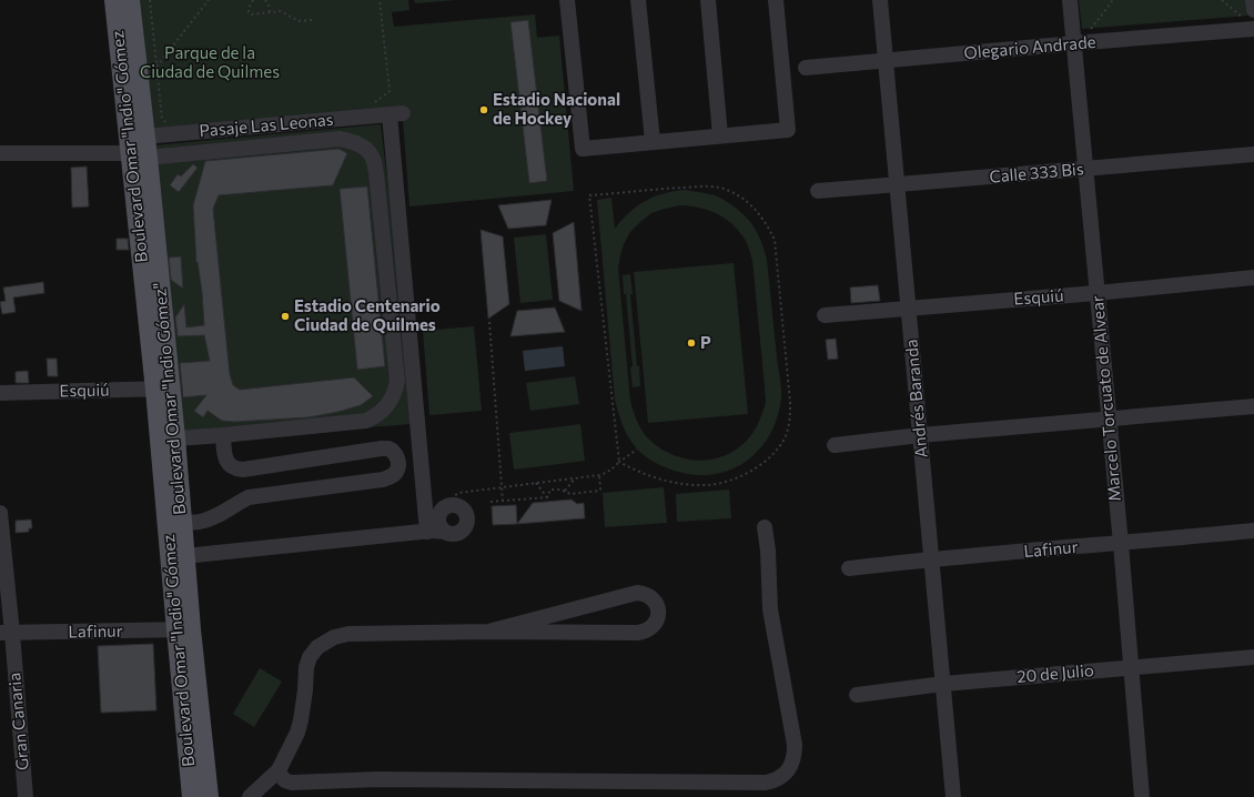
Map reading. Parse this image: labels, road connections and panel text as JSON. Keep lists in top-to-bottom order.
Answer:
{
  "streets": {
    "main road": ["Boulevard Omar \"Indio\" Gómez", "Boulevard Omar \"Indio Gómez\""],
    "street": [
      "Olegario Andrade",
      "Pasaje Las Leonas",
      "Calle 333 Bis",
      "Esquiú",
      "Andrés Baranda",
      "Marcelo Torcuato de Alvear",
      "Lafinur",
      "20 de Julio",
      "Gran Canaria"
    ]
  },
  "crossings": [
    ["Olegario Andrade", "Andrés Baranda"],
    ["Olegario Andrade", "Marcelo Torcuato de Alvear"],
    ["Pasaje Las Leonas", "Boulevard Omar \"Indio\" Gómez"],
    ["Pasaje Las Leonas", "Boulevard Omar \"Indio Gómez\""],
    ["Boulevard Omar \"Indio\" Gómez", "Esquiú"],
    ["Boulevard Omar \"Indio\" Gómez", "Boulevard Omar \"Indio Gómez\""],
    ["Boulevard Omar \"Indio\" Gómez", "Lafinur"],
    ["Calle 333 Bis", "Andrés Baranda"],
    ["Calle 333 Bis", "Marcelo Torcuato de Alvear"],
    ["Esquiú", "Boulevard Omar \"Indio Gómez\""],
    ["Esquiú", "Andrés Baranda"],
    ["Esquiú", "Marcelo Torcuato de Alvear"],
    ["Boulevard Omar \"Indio Gómez\"", "Lafinur"],
    ["Andrés Baranda", "Lafinur"],
    ["Andrés Baranda", "20 de Julio"],
    ["Marcelo Torcuato de Alvear", "Lafinur"],
    ["Marcelo Torcuato de Alvear", "20 de Julio"],
    ["Lafinur", "Gran Canaria"]
  ],
  "parks": ["Parque de la Ciudad de Quilmes"],
  "places": ["Estadio Nacional de Hockey", "Estadio Centenario Ciudad de Quilmes", "P"]
}
